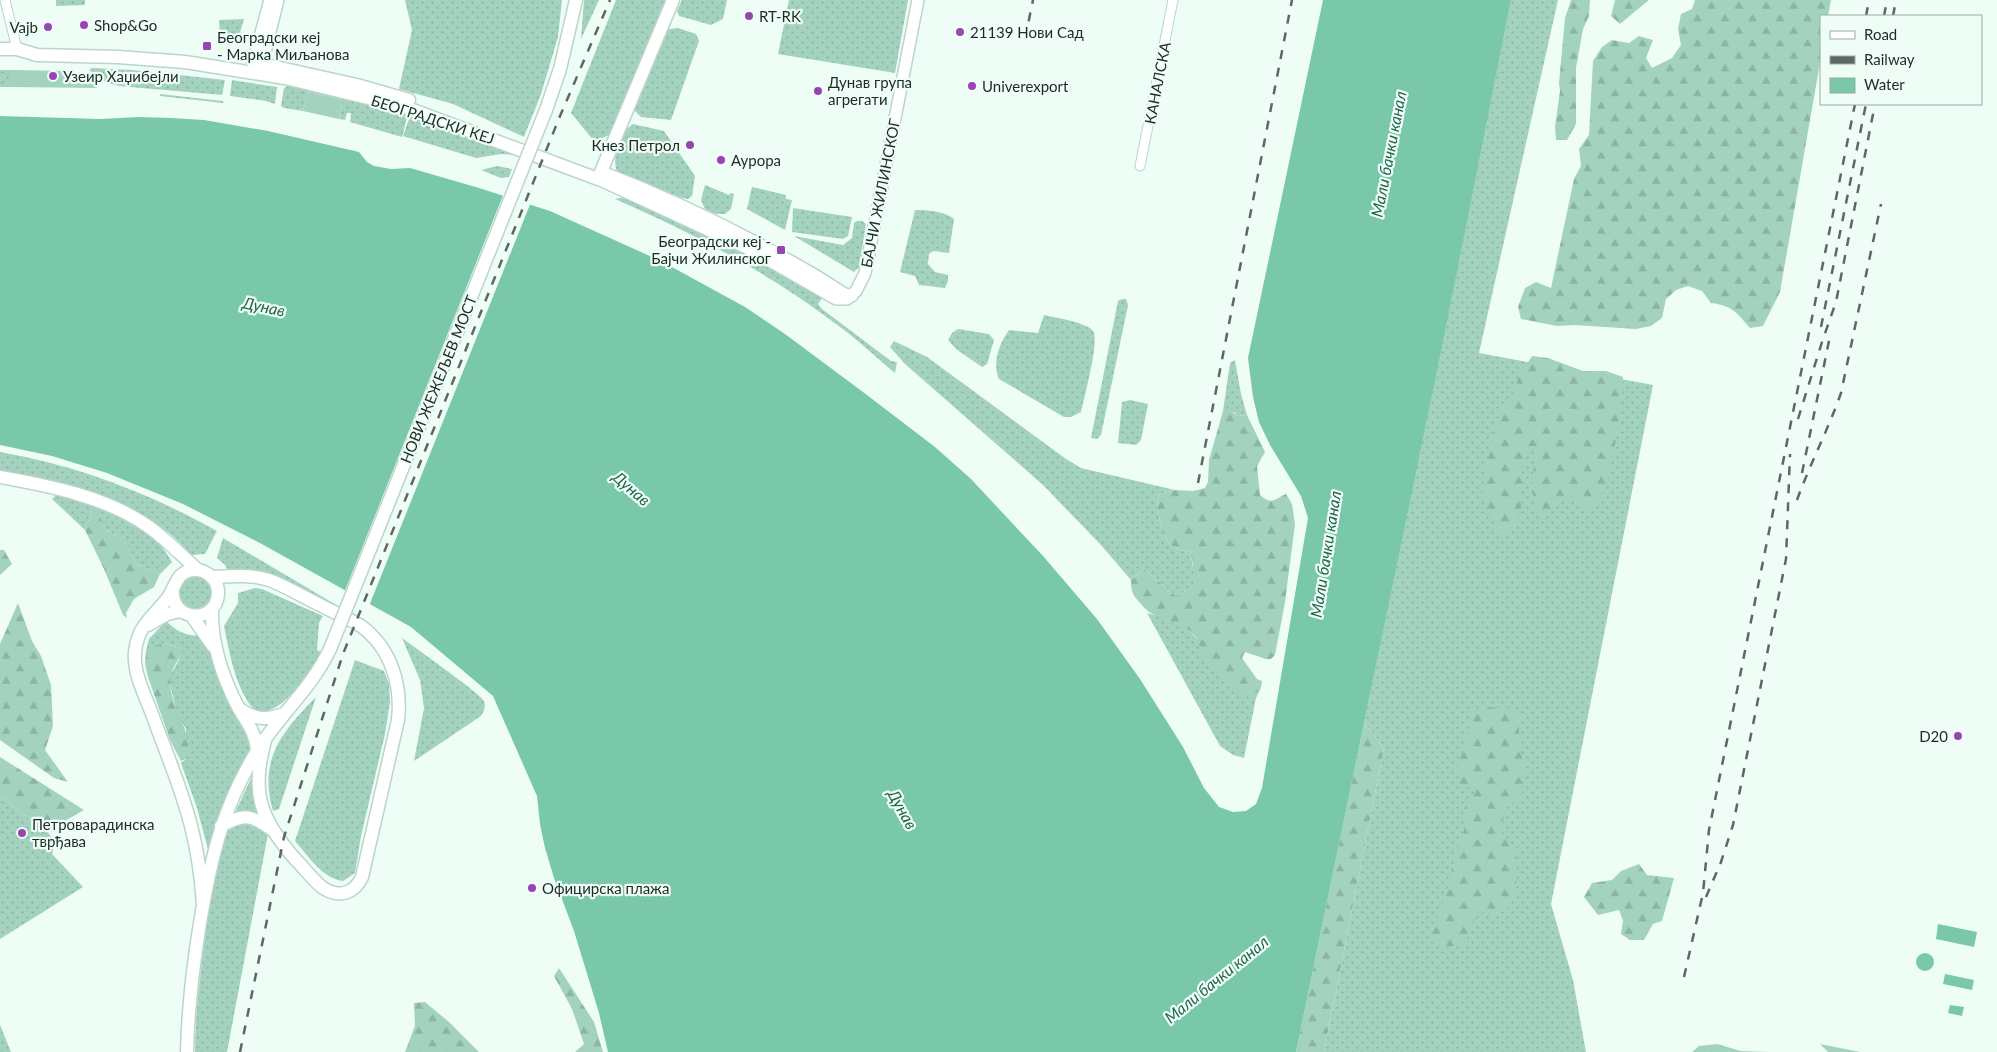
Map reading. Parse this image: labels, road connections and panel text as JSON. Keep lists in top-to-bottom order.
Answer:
{
  "streets": {
    "main road": ["БЕОГРАДСКИ КЕЈ", "НОВИ ЖЕЖЕЉЕВ МОСТ"],
    "street": ["КАНАЛСКА", "БАЈЧИ ЖИЛИНСКОГ"]
  },
  "crossings": [
    ["БЕОГРАДСКИ КЕЈ", "БАЈЧИ ЖИЛИНСКОГ"]
  ],
  "water": ["Мали бачки канал", "Дунав"],
  "places": {
    "other": [
      "RT-RK",
      "Shop&Go",
      "Vajb",
      "21139 Нови Сад",
      "Узеир Хаџибејли",
      "Univerexport",
      "Дунав група агрегати",
      "Кнез Петрол",
      "Аурора",
      "D20",
      "Петроварадинска тврђава",
      "Официрска плажа"
    ],
    "transit": ["Београдски кеј - Марка Миљанова", "Београдски кеј - Бајчи Жилинског"]
  },
  "legend": ["Road", "Railway", "Water"]
}
